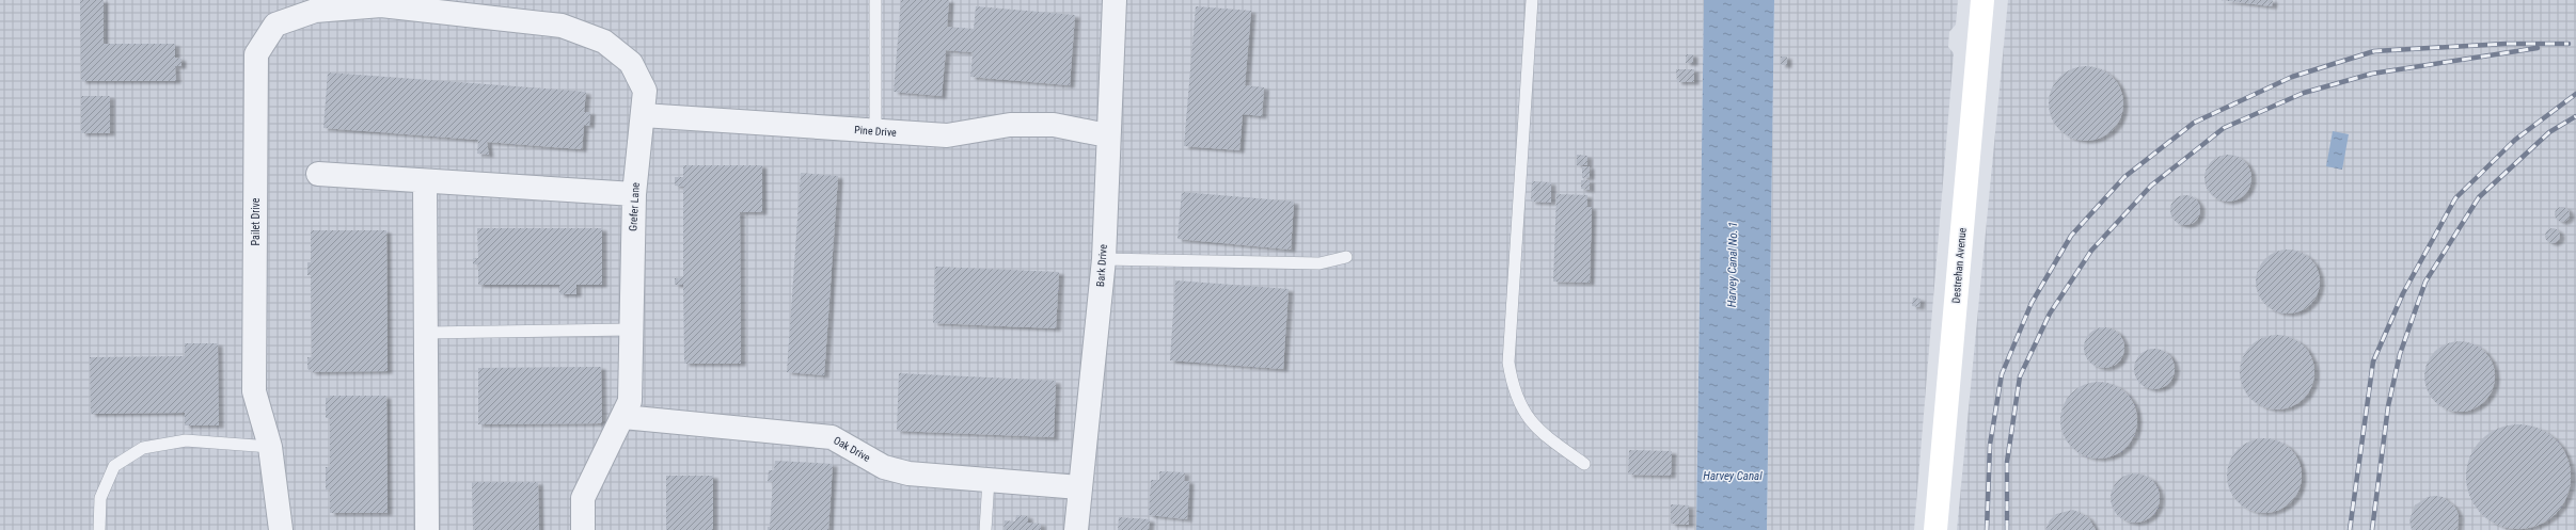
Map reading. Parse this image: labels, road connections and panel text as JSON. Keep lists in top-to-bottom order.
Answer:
{
  "streets": {
    "main road": ["Destrehan Avenue"],
    "street": [
      "Pine Drive",
      "Grefer Lane",
      "Pailet Drive",
      "Bark Drive",
      "Oak Drive"
    ]
  },
  "crossings": [
    ["Pine Drive", "Grefer Lane"],
    ["Pine Drive", "Bark Drive"],
    ["Grefer Lane", "Pailet Drive"],
    ["Grefer Lane", "Oak Drive"],
    ["Bark Drive", "Oak Drive"]
  ],
  "water": ["Harvey Canal No. 1", "Harvey Canal"]
}
